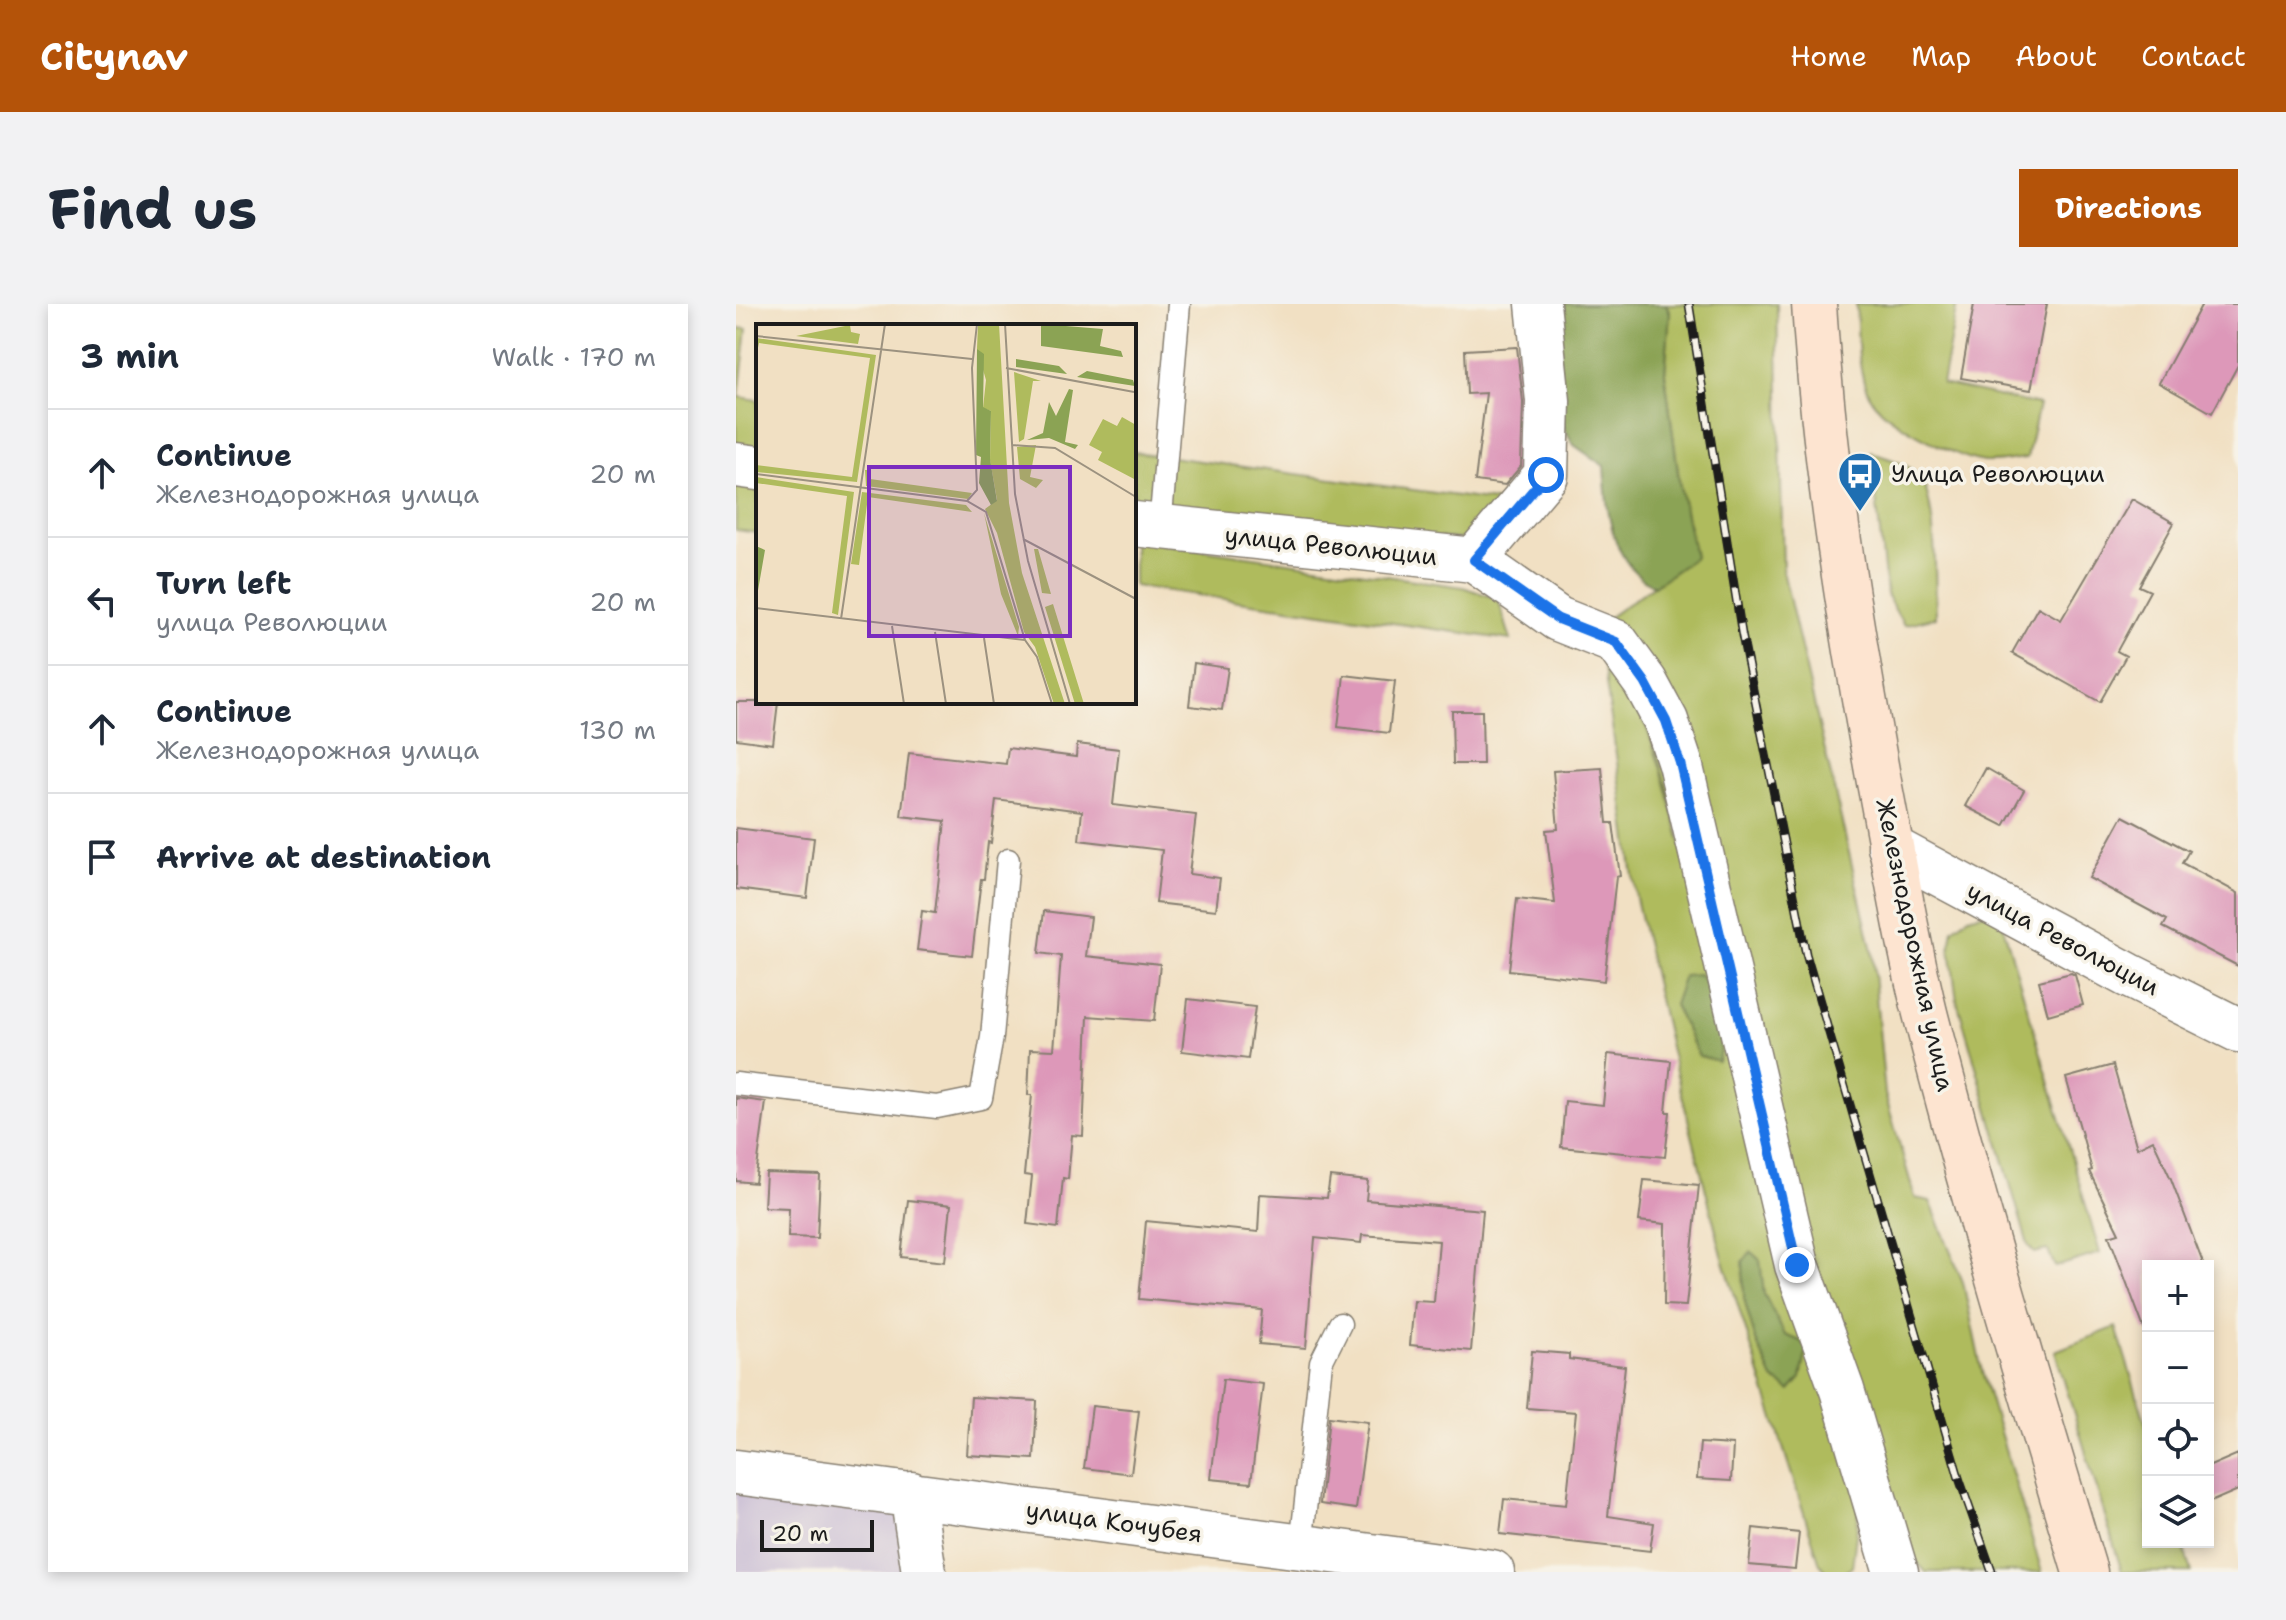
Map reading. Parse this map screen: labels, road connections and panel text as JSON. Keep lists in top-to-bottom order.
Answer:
{
  "streets": {
    "main road": ["Железнодорожная улица"],
    "street": ["улица Революции", "улица Кочубея"]
  },
  "crossings": [
    ["улица Революции", "Железнодорожная улица"]
  ],
  "places": {
    "bus stop": ["Улица Революции"]
  },
  "scale_bar": "20 m",
  "page": {
    "header": "Citynav",
    "nav": [
      "Home",
      "Map",
      "About",
      "Contact"
    ],
    "buttons": "Directions",
    "title": "Find us",
    "heading": ["3 min", "Walk · 170 m"],
    "list": [
      ["Continue", "Железнодорожная улица", "20 m"],
      ["Turn left", "улица Революции", "20 m"],
      ["Continue", "Железнодорожная улица", "130 m"],
      "Arrive at destination"
    ],
    "map_buttons": ["+", "−"],
    "scale": "20 m"
  }
}
